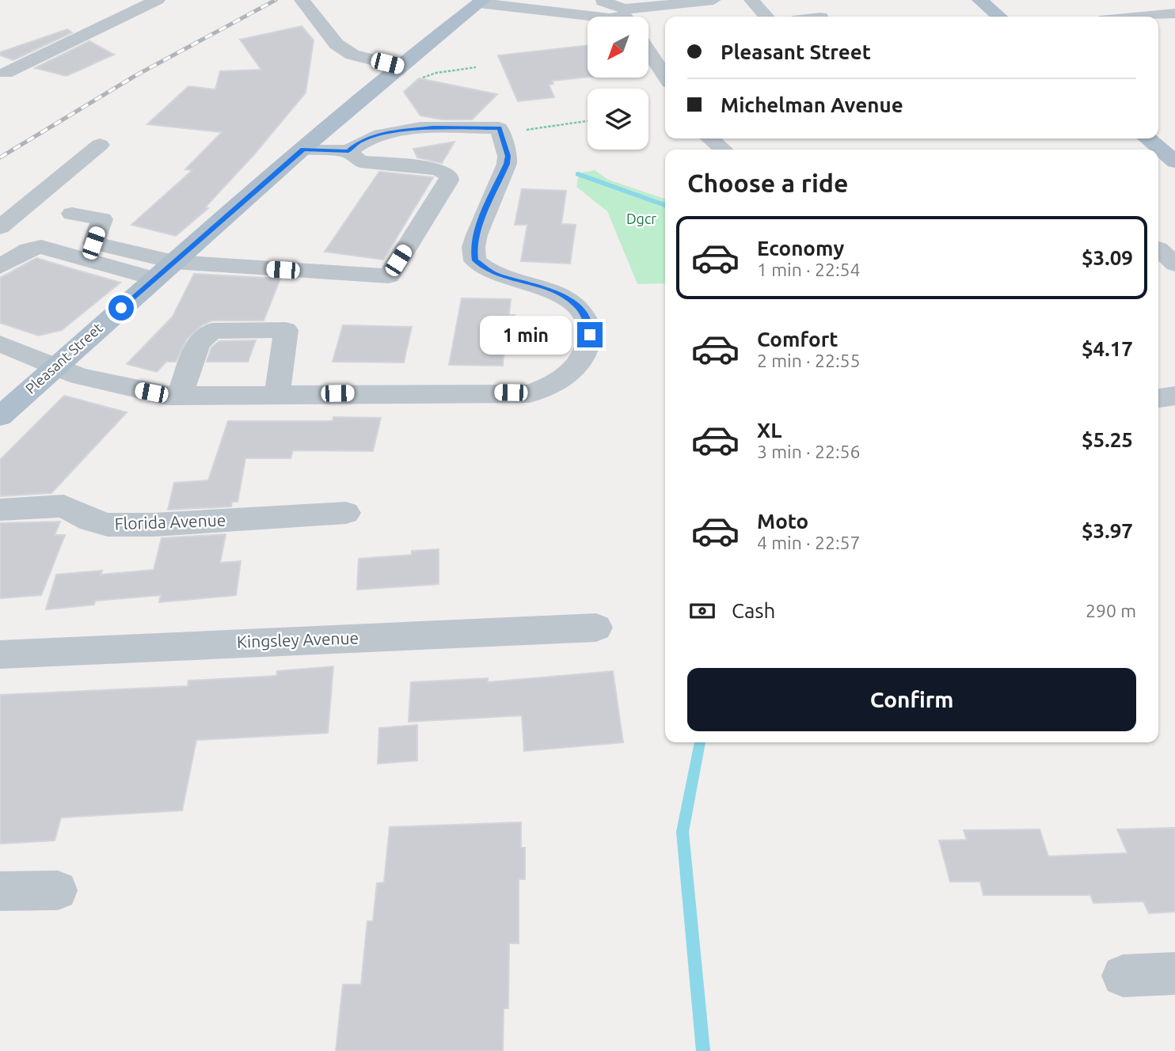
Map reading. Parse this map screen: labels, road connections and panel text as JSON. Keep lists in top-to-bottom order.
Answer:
{
  "streets": {
    "main road": ["Pleasant Street"],
    "street": ["Florida Avenue", "Kingsley Avenue"]
  },
  "parks": ["Dgcr"],
  "north": "bottom left",
  "page": {
    "banner": ["Pleasant Street", "Michelman Avenue"],
    "heading": "Choose a ride",
    "list": [
      {
        "name": "Economy",
        "note": "1 min · 22:54",
        "value": "$3.09"
      },
      {
        "name": "Comfort",
        "note": "2 min · 22:55",
        "value": "$4.17"
      },
      {
        "name": "XL",
        "note": "3 min · 22:56",
        "value": "$5.25"
      },
      {
        "name": "Moto",
        "note": "4 min · 22:57",
        "value": "$3.97"
      }
    ],
    "bubble": "1 min",
    "pay": ["Cash", "290 m"],
    "buttons": "Confirm"
  }
}
